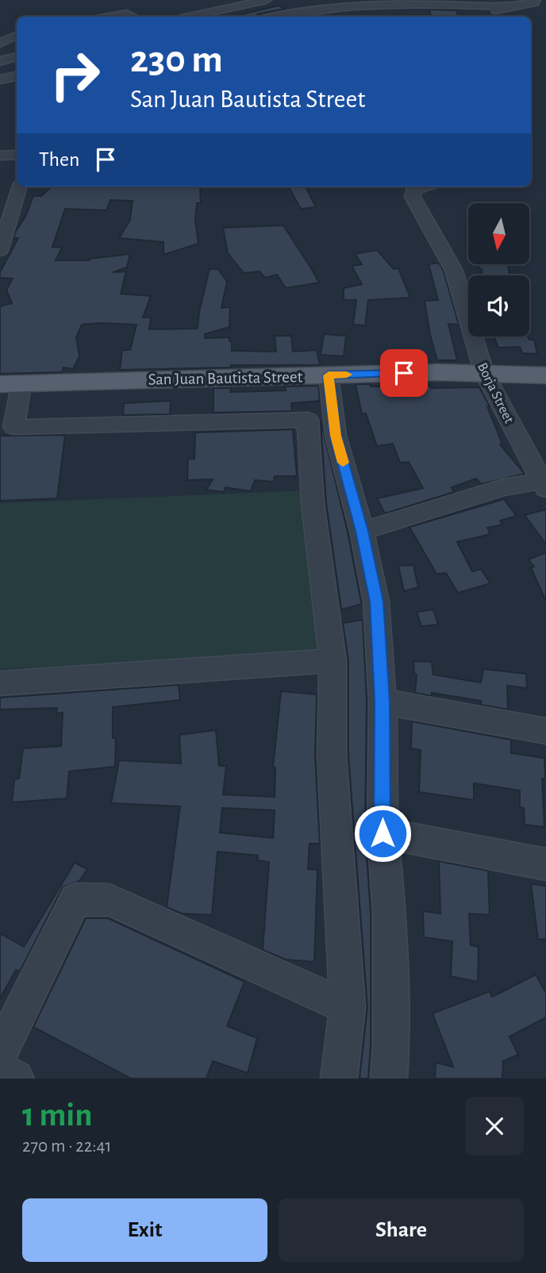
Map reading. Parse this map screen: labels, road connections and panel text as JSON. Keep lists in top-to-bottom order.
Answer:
{
  "streets": {
    "main road": ["San Juan Bautista Street"],
    "street": ["Borja Street"]
  },
  "crossings": [
    ["San Juan Bautista Street", "Borja Street"]
  ],
  "north": "bottom",
  "page": {
    "turn": ["230 m", "San Juan Bautista Street"],
    "then": "Then",
    "heading": ["1 min", "270 m · 22:41"],
    "buttons": ["Exit", "Share"]
  }
}
